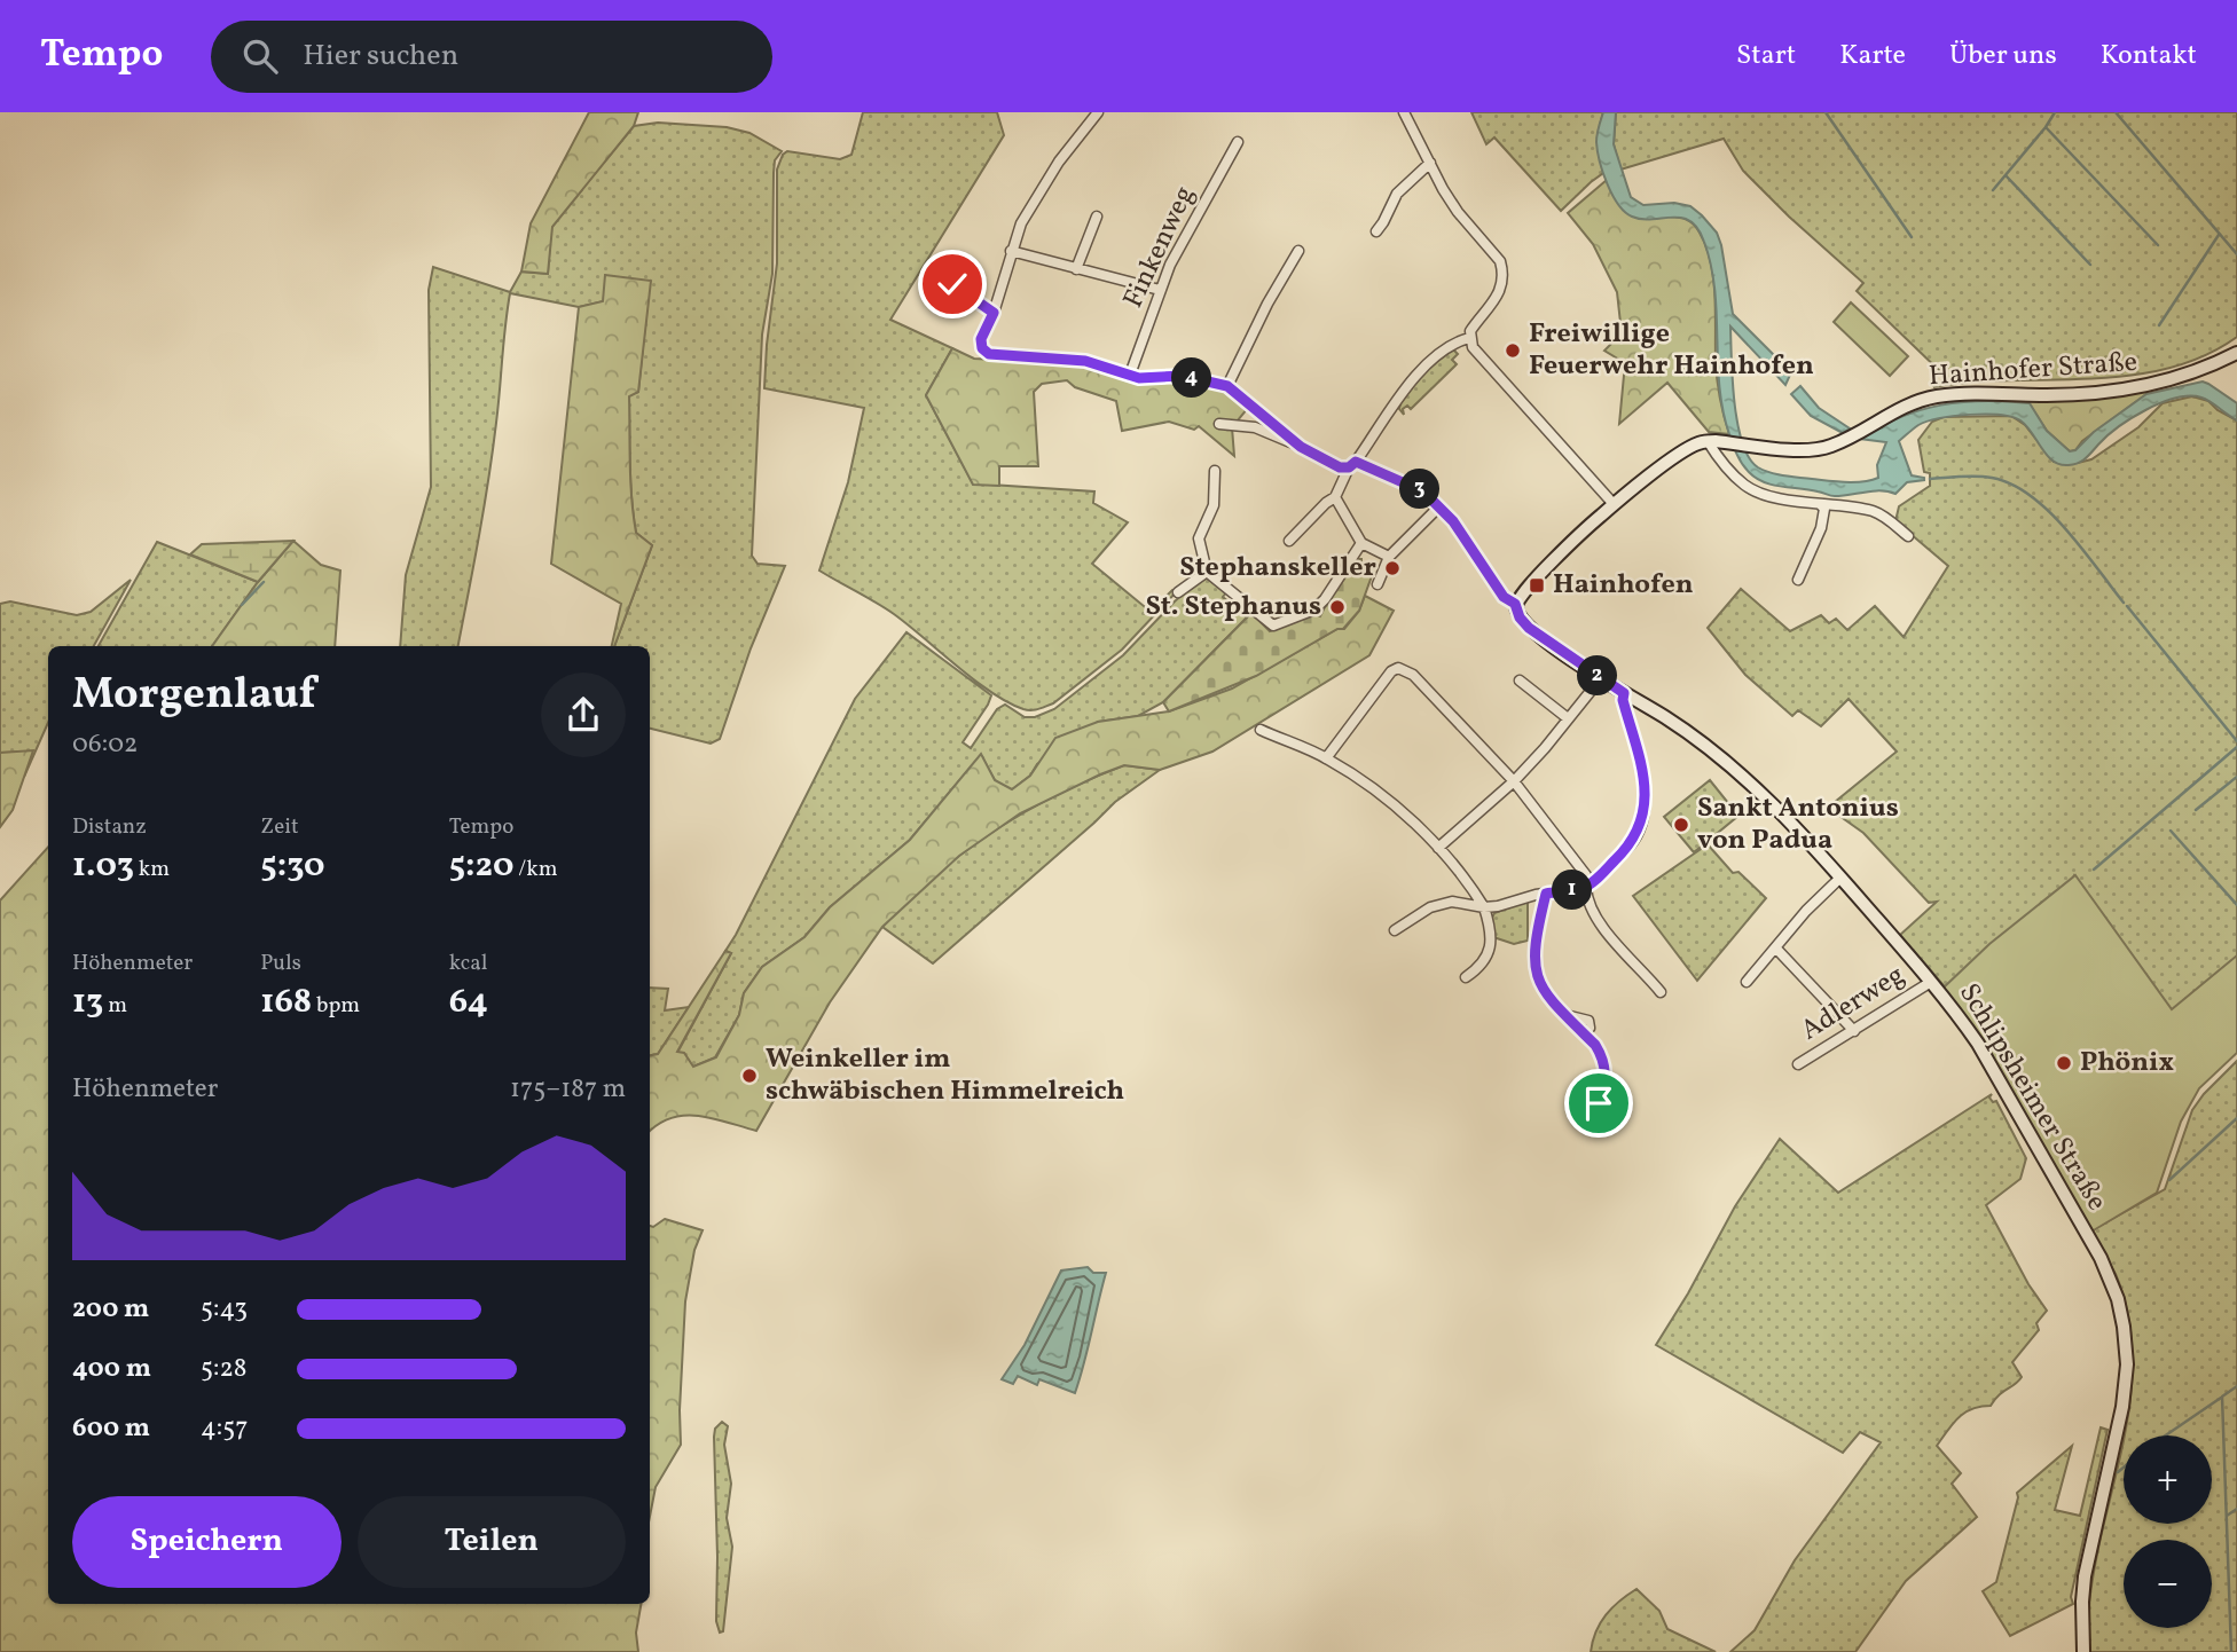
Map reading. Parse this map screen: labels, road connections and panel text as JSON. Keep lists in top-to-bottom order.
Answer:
{
  "streets": {
    "street": [
      "Finkenweg",
      "Hainhofer Straße",
      "Adlerweg",
      "Schlipsheimer Straße"
    ]
  },
  "crossings": [
    ["Adlerweg", "Schlipsheimer Straße"]
  ],
  "places": {
    "other": [
      "Freiwillige Feuerwehr Hainhofen",
      "Stephanskeller",
      "St. Stephanus",
      "Sankt Antonius von Padua",
      "Phönix",
      "Weinkeller im schwäbischen Himmelreich"
    ],
    "transit": ["Hainhofen"]
  },
  "page": {
    "header": "Tempo",
    "search": "Hier suchen",
    "nav": [
      "Start",
      "Karte",
      "Über uns",
      "Kontakt"
    ],
    "pins": [
      "4",
      "3",
      "2",
      "1"
    ],
    "heading": ["Morgenlauf", "06:02"],
    "stats": [
      ["Distanz", "1.03 km"],
      ["Zeit", "5:30"],
      ["Tempo", "5:20 /km"],
      ["Höhenmeter", "13 m"],
      ["Puls", "168 bpm"],
      ["kcal", "64"]
    ],
    "chart": ["Höhenmeter", "175–187 m"],
    "list": [
      {
        "name": "200 m",
        "note": "5:43"
      },
      {
        "name": "400 m",
        "note": "5:28"
      },
      {
        "name": "600 m",
        "note": "4:57"
      }
    ],
    "map_buttons": ["+", "−"],
    "buttons": ["Speichern", "Teilen"]
  }
}
